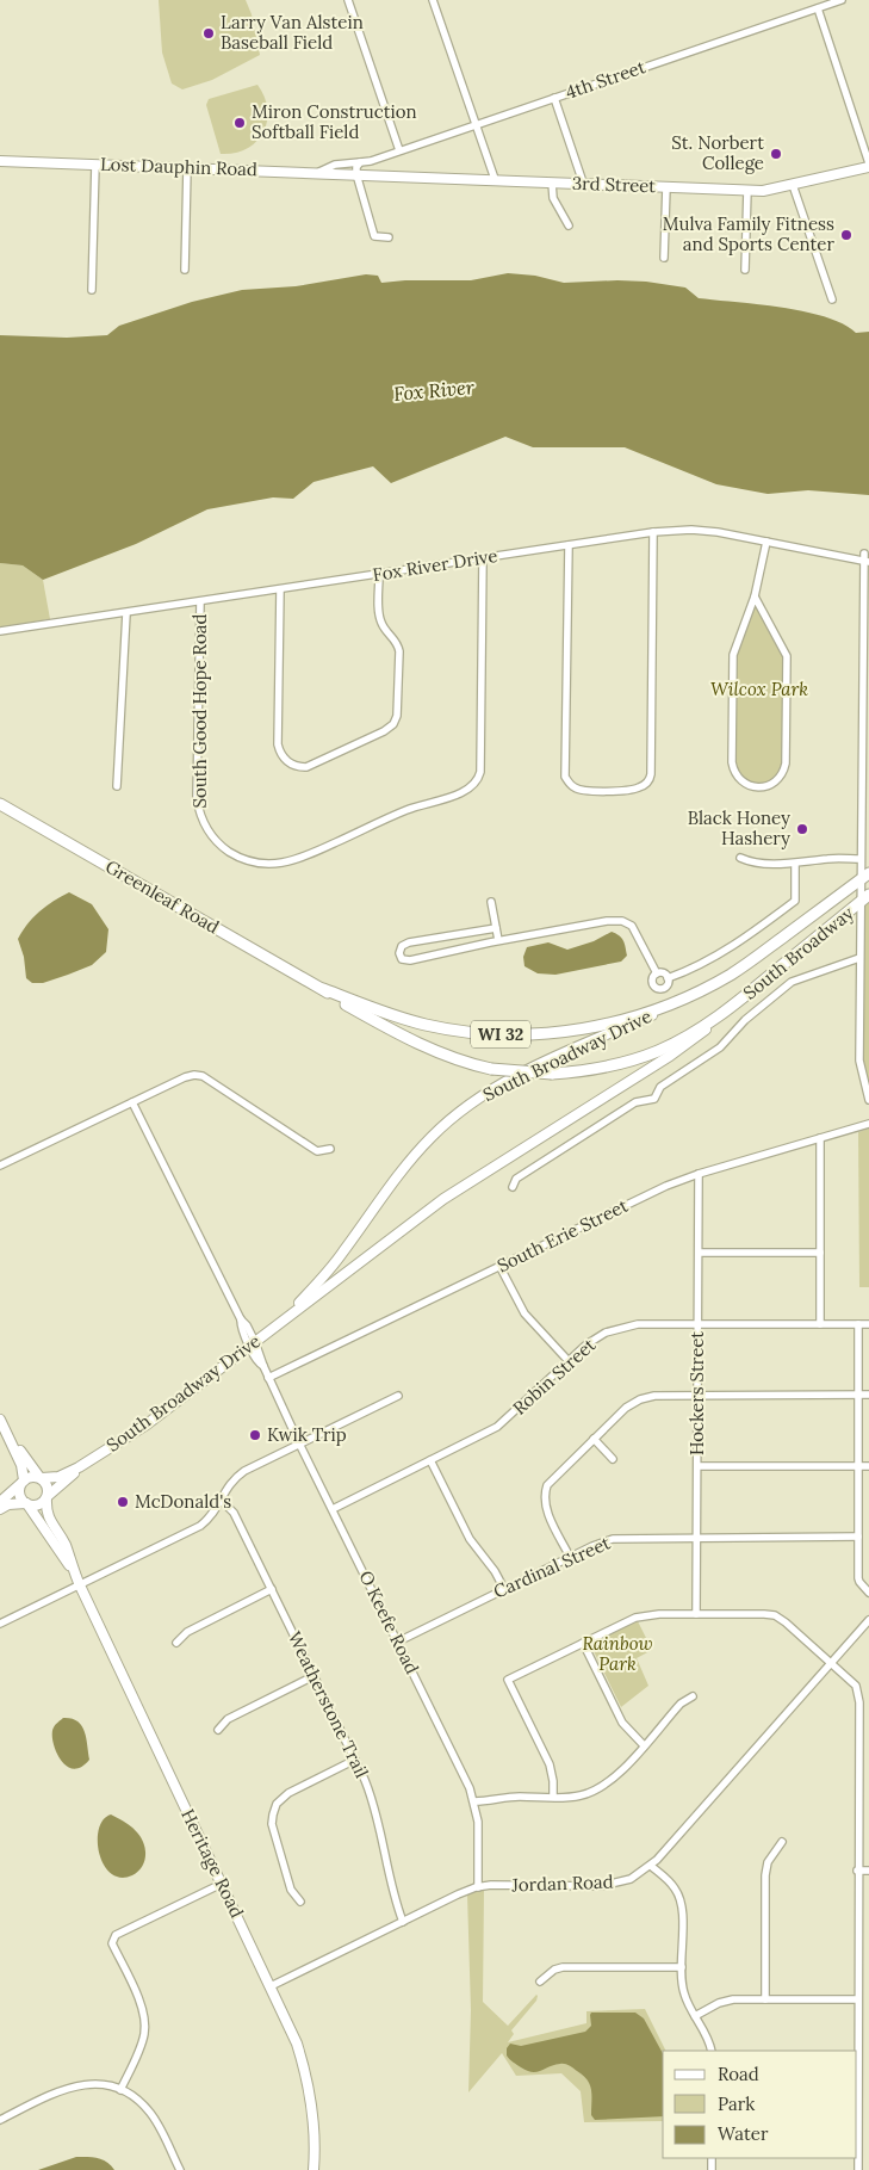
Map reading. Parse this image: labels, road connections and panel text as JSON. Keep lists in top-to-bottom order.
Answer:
{
  "streets": {
    "main road": [
      "Lost Dauphin Road",
      "3rd Street",
      "Greenleaf Road",
      "South Broadway",
      "WI 32",
      "South Broadway Drive",
      "Heritage Road"
    ],
    "street": [
      "4th Street",
      "Fox River Drive",
      "South Good Hope Road",
      "South Erie Street",
      "Robin Street",
      "Hockers Street",
      "Cardinal Street",
      "O Keefe Road",
      "Weatherstone Trail",
      "Jordan Road"
    ]
  },
  "crossings": [
    ["4th Street", "Lost Dauphin Road"],
    ["4th Street", "3rd Street"],
    ["Lost Dauphin Road", "3rd Street"],
    ["Fox River Drive", "South Good Hope Road"],
    ["Greenleaf Road", "WI 32"],
    ["South Broadway", "WI 32"],
    ["South Broadway", "South Broadway Drive"],
    ["WI 32", "South Broadway Drive"],
    ["South Broadway Drive", "O Keefe Road"],
    ["South Broadway Drive", "Heritage Road"],
    ["South Erie Street", "Hockers Street"],
    ["South Erie Street", "O Keefe Road"],
    ["Robin Street", "Hockers Street"],
    ["Robin Street", "O Keefe Road"],
    ["Hockers Street", "Cardinal Street"],
    ["Cardinal Street", "O Keefe Road"],
    ["O Keefe Road", "Jordan Road"],
    ["Weatherstone Trail", "Jordan Road"],
    ["Heritage Road", "Jordan Road"]
  ],
  "water": ["Fox River"],
  "parks": ["Wilcox Park", "Rainbow Park"],
  "places": [
    "Larry Van Alstein Baseball Field",
    "Miron Construction Softball Field",
    "St. Norbert College",
    "Mulva Family Fitness and Sports Center",
    "Black Honey Hashery",
    "Kwik Trip",
    "McDonald's"
  ],
  "legend": ["Road", "Park", "Water"]
}
